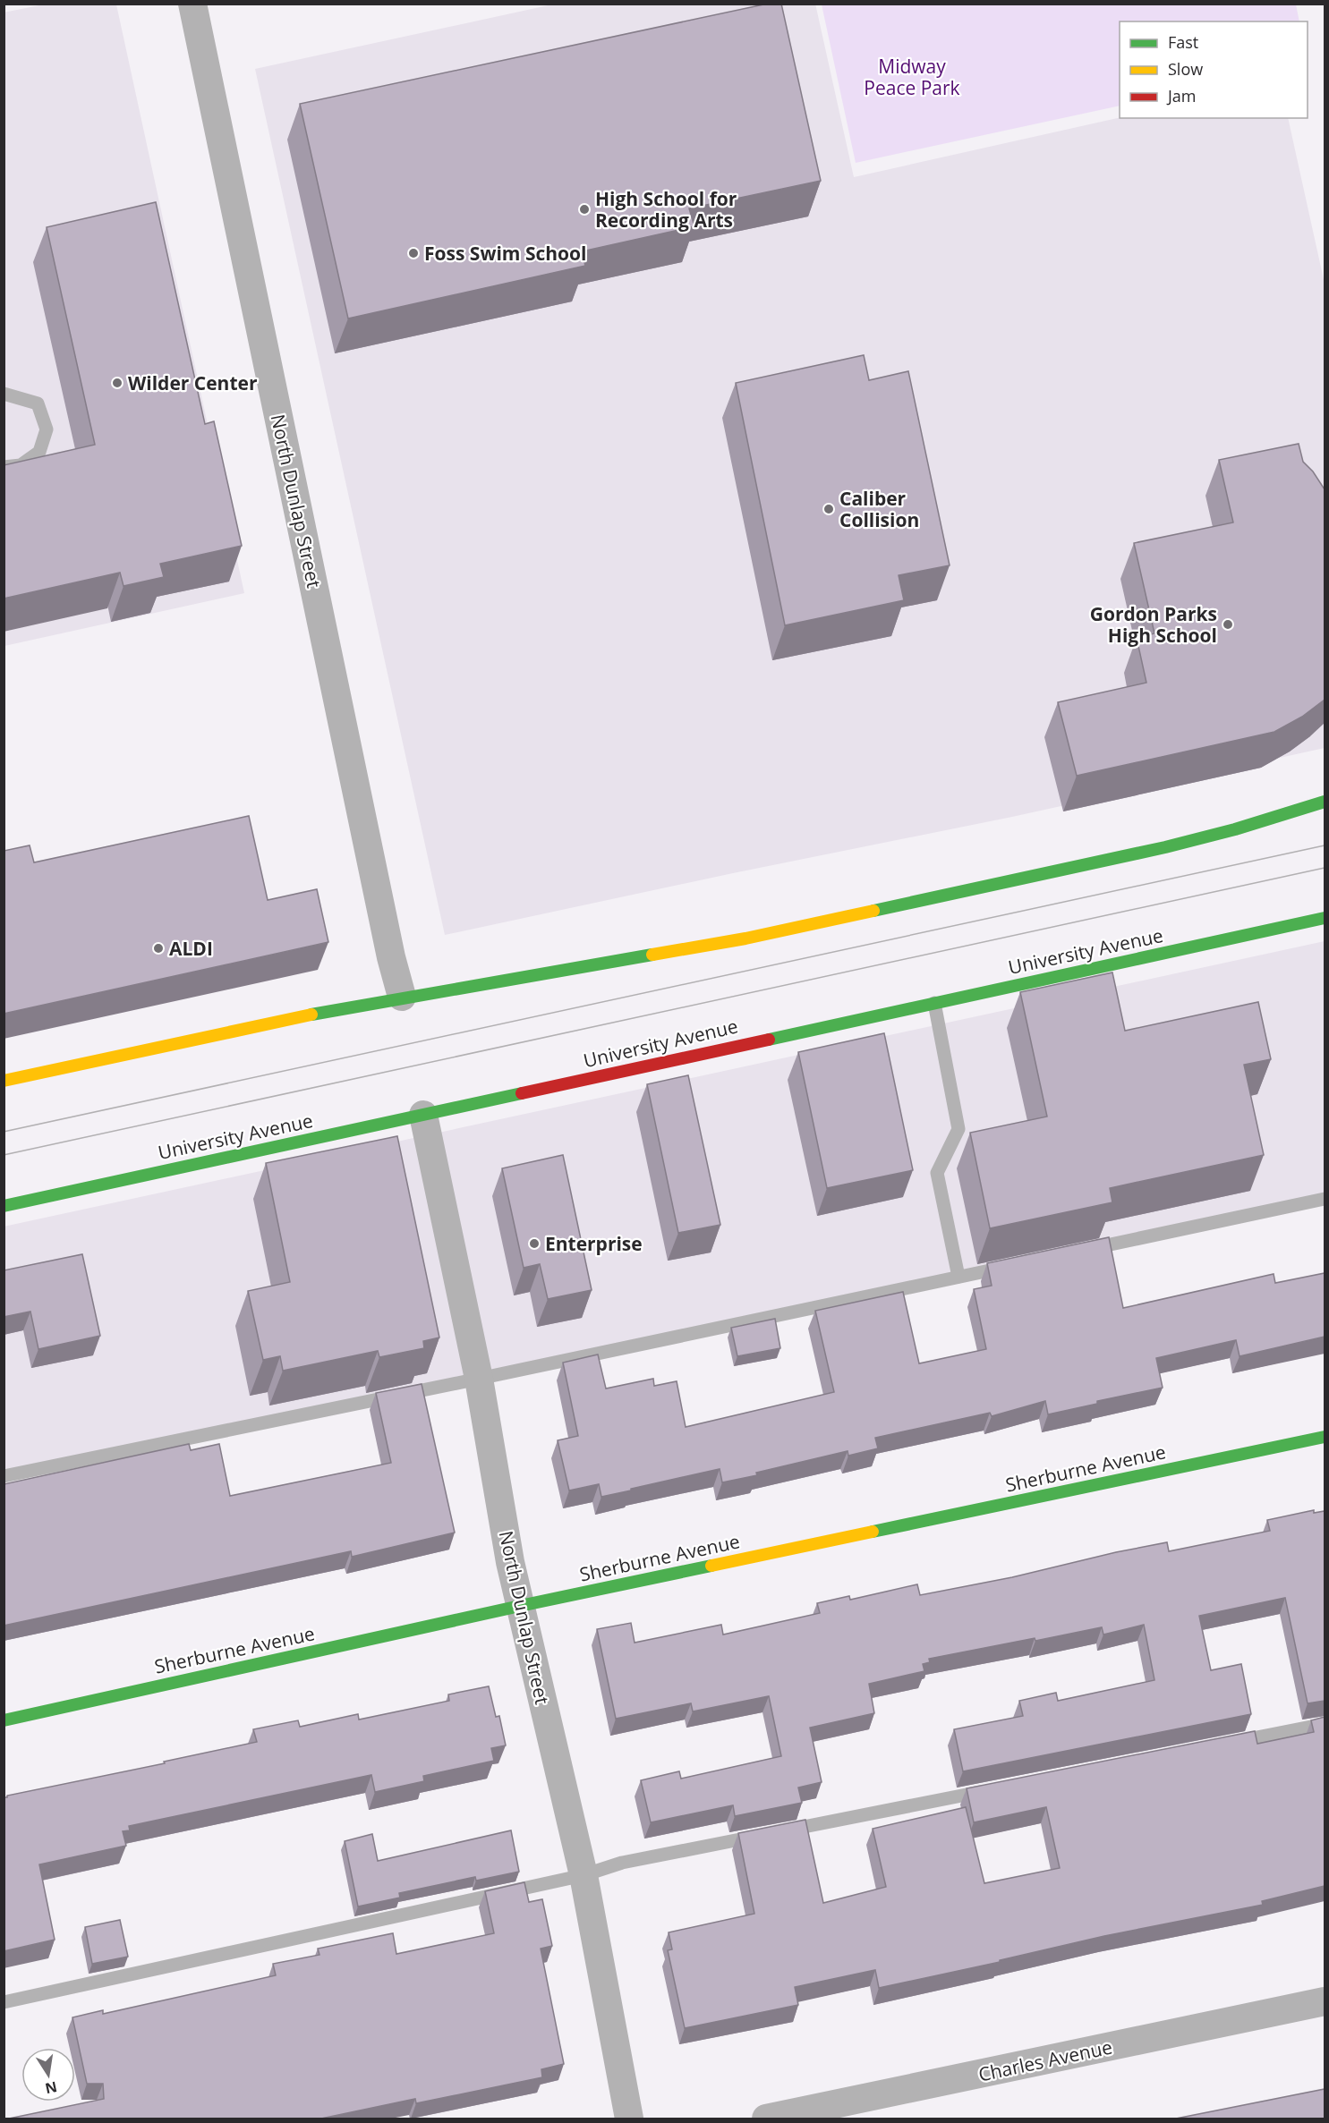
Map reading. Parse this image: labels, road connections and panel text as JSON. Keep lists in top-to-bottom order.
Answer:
{
  "streets": {
    "main road": ["University Avenue", "Sherburne Avenue"],
    "street": ["North Dunlap Street", "Charles Avenue"]
  },
  "crossings": [
    ["North Dunlap Street", "University Avenue"],
    ["North Dunlap Street", "Sherburne Avenue"]
  ],
  "parks": ["Midway Peace Park"],
  "places": [
    "High School for Recording Arts",
    "Foss Swim School",
    "Wilder Center",
    "Caliber Collision",
    "Gordon Parks High School",
    "ALDI",
    "Enterprise"
  ],
  "legend": ["Fast", "Slow", "Jam"],
  "north": "bottom"
}
